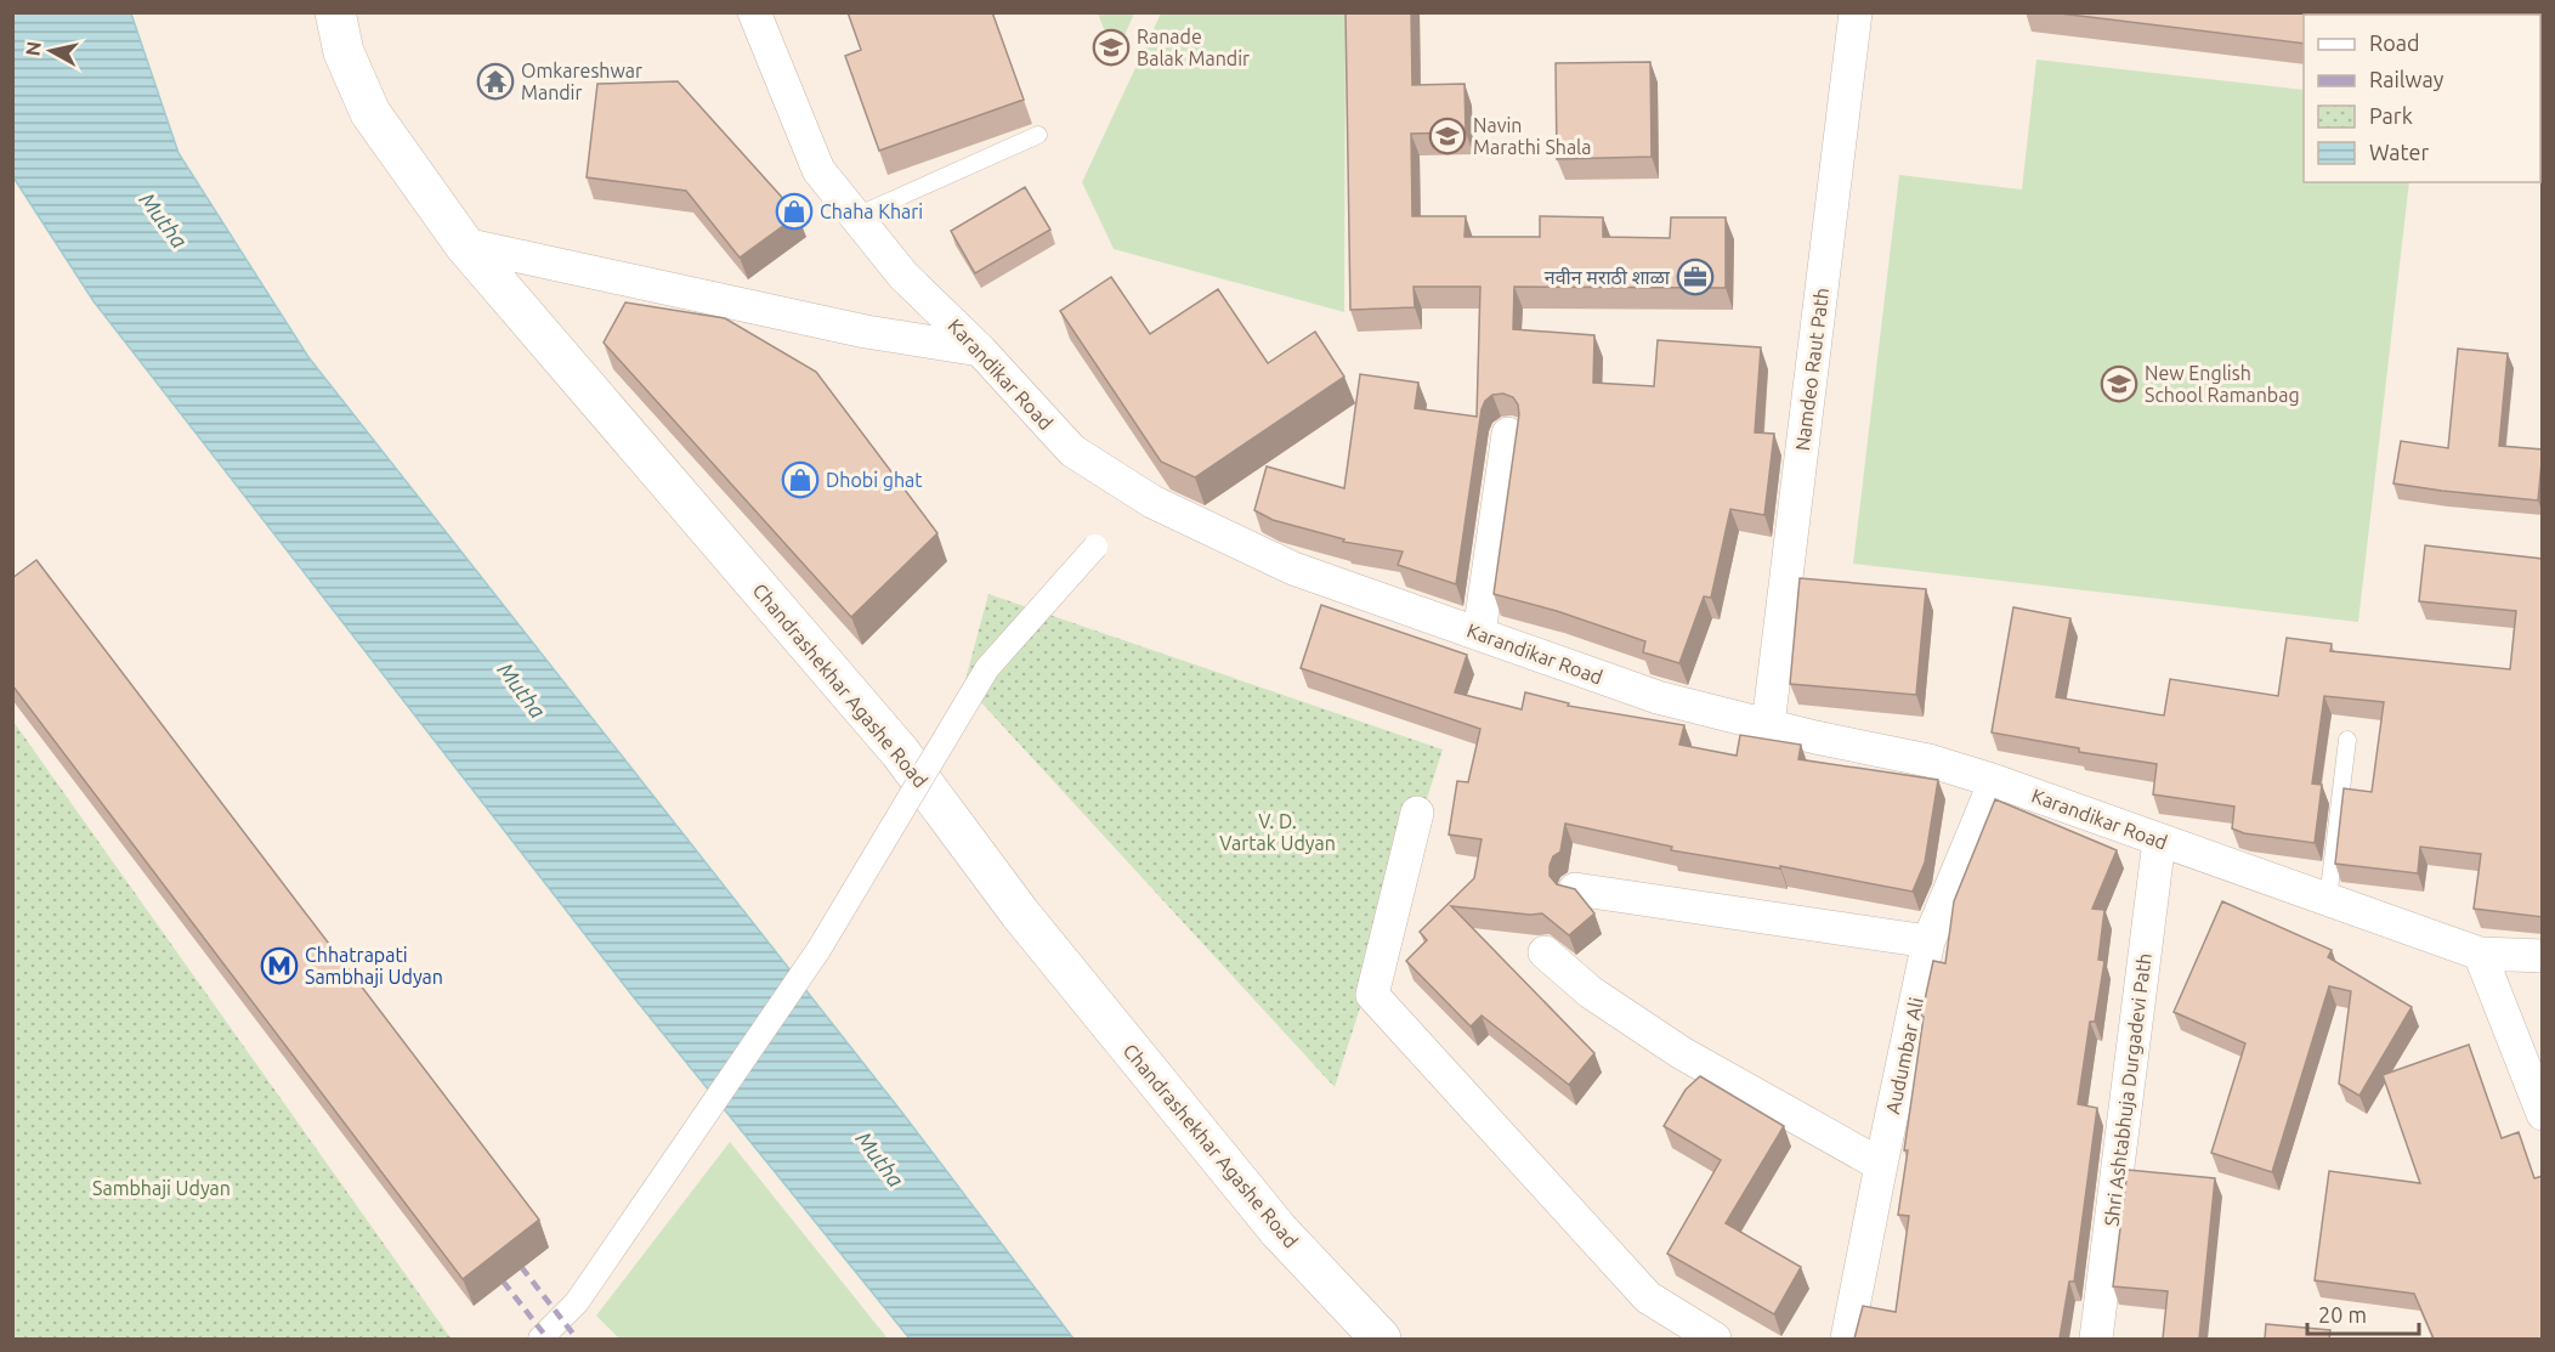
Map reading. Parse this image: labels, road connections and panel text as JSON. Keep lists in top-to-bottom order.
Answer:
{
  "streets": {
    "street": [
      "Namdeo Raut Path",
      "Karandikar Road",
      "Chandrashekhar Agashe Road",
      "Audumbar Ali",
      "Shri Ashtabhuja Durgadevi Path"
    ]
  },
  "crossings": [
    ["Namdeo Raut Path", "Karandikar Road"],
    ["Karandikar Road", "Audumbar Ali"],
    ["Karandikar Road", "Shri Ashtabhuja Durgadevi Path"]
  ],
  "water": ["Mutha"],
  "parks": ["V. D. Vartak Udyan", "Sambhaji Udyan"],
  "places": {
    "school or university": ["Ranade Balak Mandir", "Navin Marathi Shala", "New English School Ramanbag"],
    "temple": ["Omkareshwar Mandir"],
    "shop": ["Chaha Khari", "Dhobi ghat"],
    "office": ["नवीन मराठी शाळा"],
    "metro station": ["Chhatrapati Sambhaji Udyan"]
  },
  "legend": [
    "Road",
    "Railway",
    "Park",
    "Water"
  ],
  "scale_bar": "20 m",
  "north": "left"
}
